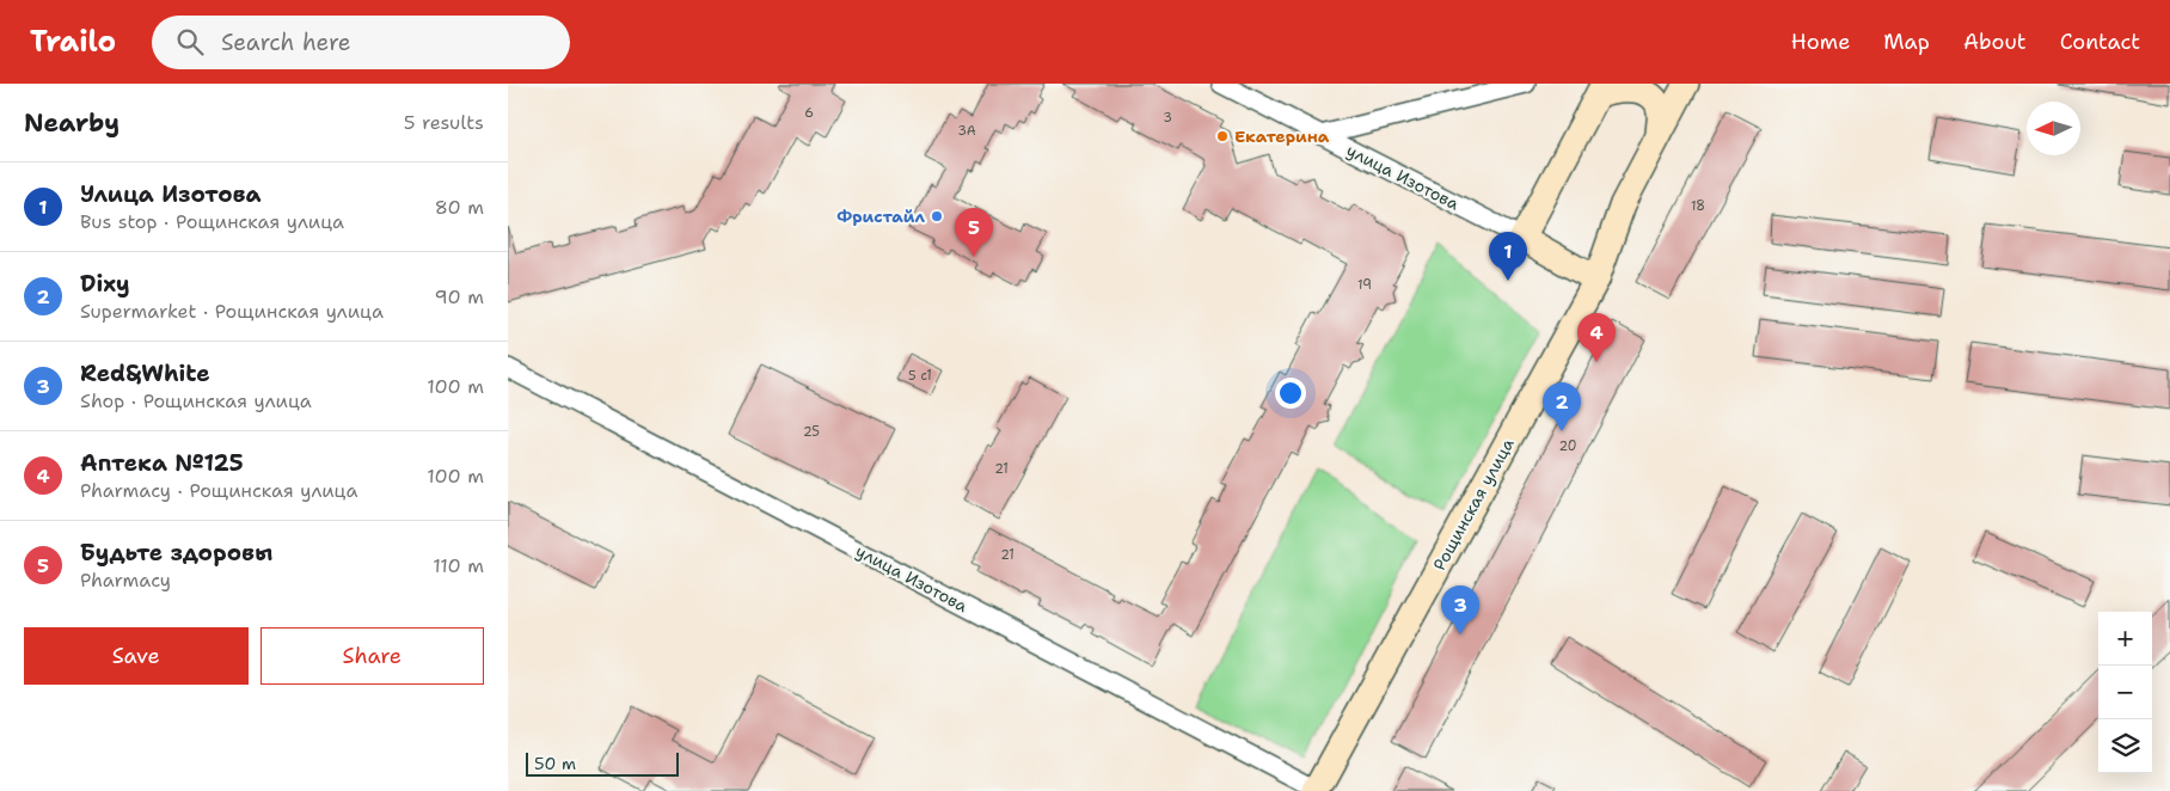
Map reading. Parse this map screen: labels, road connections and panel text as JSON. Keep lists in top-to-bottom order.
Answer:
{
  "streets": {
    "street": ["улица Изотова", "Рощинская улица"]
  },
  "crossings": [
    ["улица Изотова", "Рощинская улица"]
  ],
  "places": ["Екатерина", "Фристайл"],
  "house_numbers": [
    "6",
    "3",
    "3А",
    "18",
    "19",
    "5 с1",
    "25",
    "20",
    "21",
    "21"
  ],
  "scale_bar": "50 m",
  "north": "left",
  "page": {
    "header": "Trailo",
    "search": "Search here",
    "nav": [
      "Home",
      "Map",
      "About",
      "Contact"
    ],
    "heading": ["Nearby", "5 results"],
    "list": [
      {
        "mark": "1",
        "name": "Улица Изотова",
        "note": "Bus stop · Рощинская улица",
        "value": "80 m"
      },
      {
        "mark": "2",
        "name": "Dixy",
        "note": "Supermarket · Рощинская улица",
        "value": "90 m"
      },
      {
        "mark": "3",
        "name": "Red&White",
        "note": "Shop · Рощинская улица",
        "value": "100 m"
      },
      {
        "mark": "4",
        "name": "Аптека №125",
        "note": "Pharmacy · Рощинская улица",
        "value": "100 m"
      },
      {
        "mark": "5",
        "name": "Будьте здоровы",
        "note": "Pharmacy",
        "value": "110 m"
      }
    ],
    "pins": [
      "5",
      "1",
      "4",
      "2",
      "3"
    ],
    "buttons": ["Save", "Share"],
    "map_buttons": ["+", "−"],
    "scale": "50 m"
  }
}
